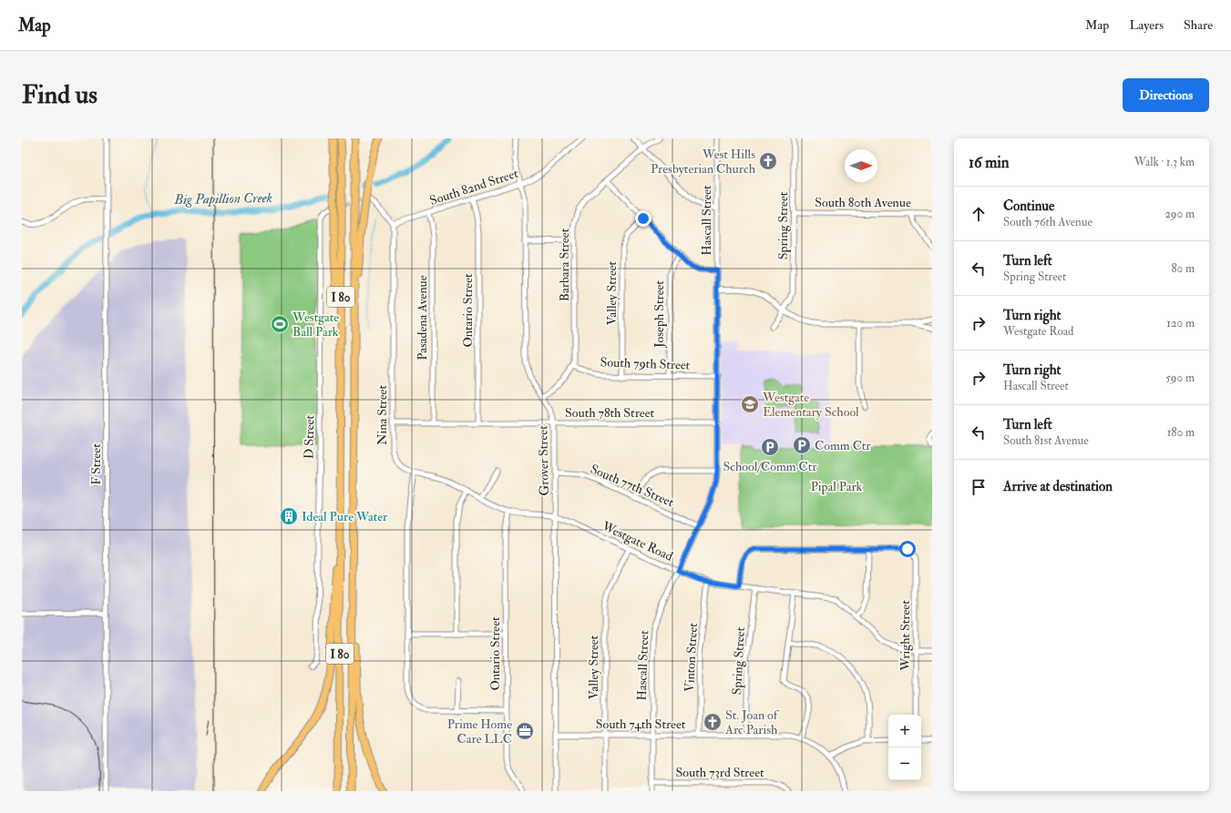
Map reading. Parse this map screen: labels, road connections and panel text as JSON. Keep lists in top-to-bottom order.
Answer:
{
  "streets": {
    "highway": ["I 80"],
    "street": [
      "South 82nd Street",
      "South 80th Avenue",
      "Hascall Street",
      "Spring Street",
      "Barbara Street",
      "Valley Street",
      "Ontario Street",
      "Joseph Street",
      "Pasadena Avenue",
      "South 79th Street",
      "South 78th Street",
      "Nina Street",
      "D Street",
      "Grover Street",
      "F Street",
      "South 77th Street",
      "Westgate Road",
      "Wright Street",
      "Vinton Street",
      "South 74th Street",
      "South 73rd Street"
    ]
  },
  "crossings": [
    ["South 82nd Street", "Ontario Street"],
    ["South 82nd Street", "Pasadena Avenue"],
    ["South 82nd Street", "Nina Street"],
    ["South 82nd Street", "Grover Street"],
    ["South 80th Avenue", "Spring Street"],
    ["Hascall Street", "South 79th Street"],
    ["Hascall Street", "South 78th Street"],
    ["Hascall Street", "South 77th Street"],
    ["Hascall Street", "Westgate Road"],
    ["Hascall Street", "South 74th Street"],
    ["Hascall Street", "South 73rd Street"],
    ["Spring Street", "Westgate Road"],
    ["Spring Street", "South 74th Street"],
    ["Barbara Street", "South 79th Street"],
    ["Barbara Street", "Grover Street"],
    ["Valley Street", "South 79th Street"],
    ["Valley Street", "Westgate Road"],
    ["Valley Street", "South 74th Street"],
    ["Ontario Street", "South 78th Street"],
    ["Ontario Street", "Westgate Road"],
    ["Joseph Street", "South 79th Street"],
    ["Pasadena Avenue", "South 78th Street"],
    ["South 78th Street", "Nina Street"],
    ["South 78th Street", "Grover Street"],
    ["Nina Street", "Westgate Road"],
    ["Grover Street", "South 77th Street"],
    ["Grover Street", "Westgate Road"],
    ["Grover Street", "South 74th Street"],
    ["Westgate Road", "Wright Street"],
    ["Westgate Road", "Vinton Street"],
    ["Vinton Street", "South 74th Street"]
  ],
  "water": ["Big Papillion Creek"],
  "parks": ["Pipal Park"],
  "places": {
    "church": ["West Hills Presbyterian Church", "St. Joan of Arc Parish"],
    "sports": ["Westgate Ball Park"],
    "school or university": ["Westgate Elementary School"],
    "parking": ["Comm Ctr", "School/Comm Ctr"],
    "building": ["Ideal Pure Water"],
    "office": ["Prime Home Care LLC"]
  },
  "north": "right",
  "page": {
    "header": "Map",
    "nav": ["Map", "Layers", "Share"],
    "buttons": "Directions",
    "title": "Find us",
    "heading": ["16 min", "Walk · 1.3 km"],
    "list": [
      ["Continue", "South 76th Avenue", "290 m"],
      ["Turn left", "Spring Street", "80 m"],
      ["Turn right", "Westgate Road", "120 m"],
      ["Turn right", "Hascall Street", "590 m"],
      ["Turn left", "South 81st Avenue", "180 m"],
      "Arrive at destination"
    ],
    "map_buttons": ["+", "−"]
  }
}
